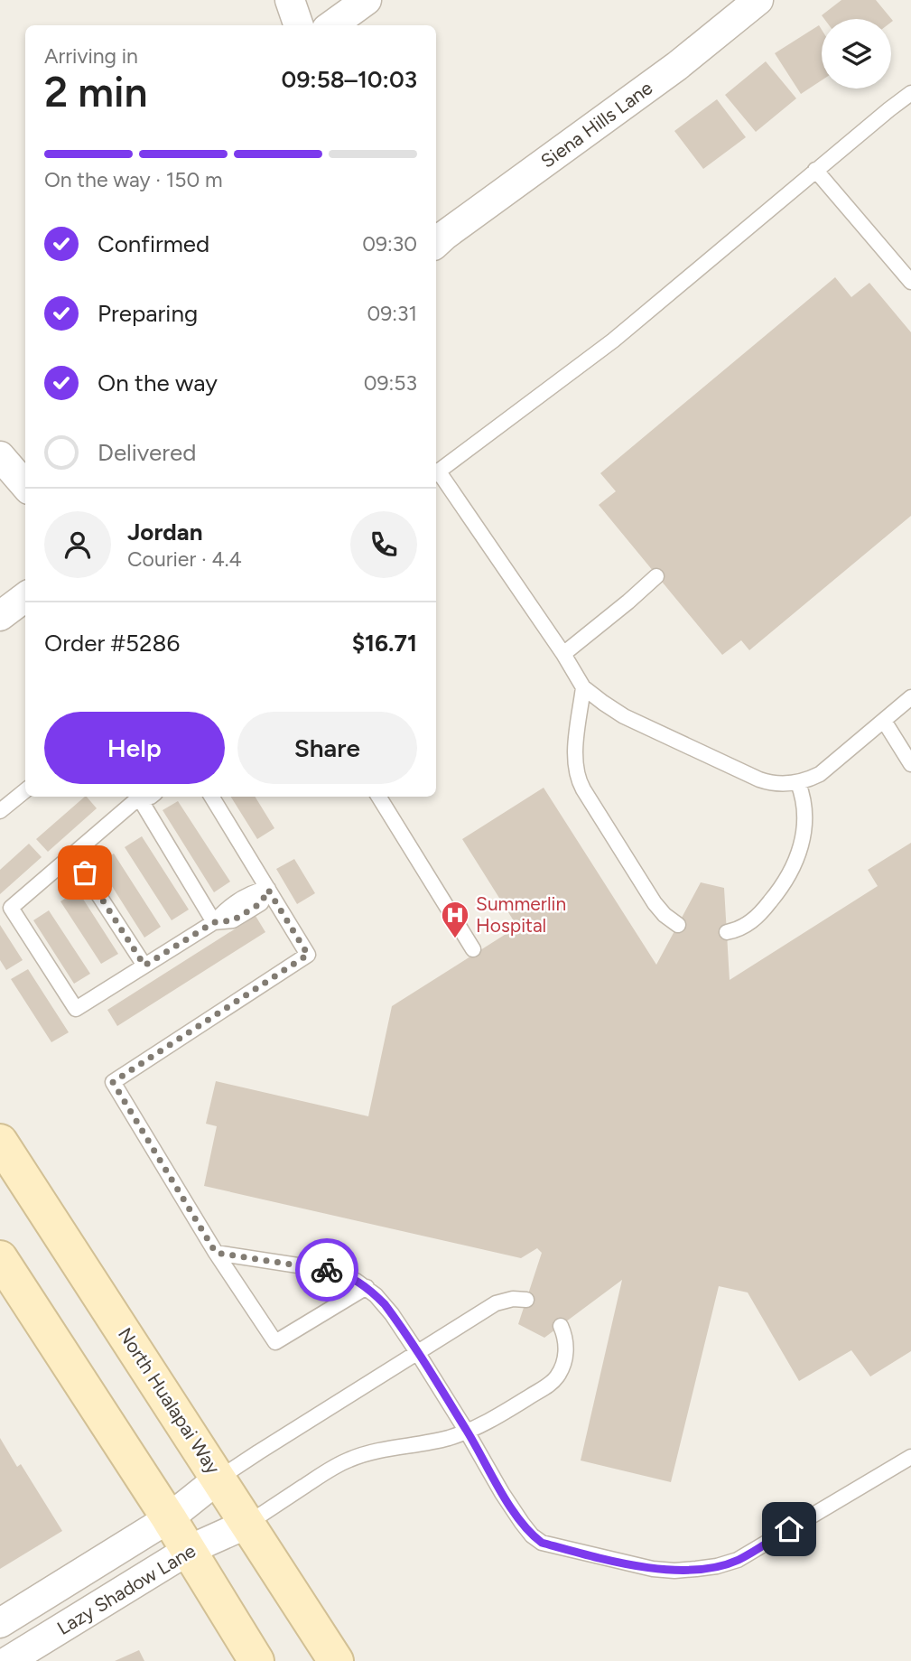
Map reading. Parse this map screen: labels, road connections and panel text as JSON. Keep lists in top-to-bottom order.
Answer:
{
  "streets": {
    "main road": ["North Hualapai Way"],
    "street": ["Siena Hills Lane", "Lazy Shadow Lane"]
  },
  "crossings": [
    ["North Hualapai Way", "Lazy Shadow Lane"]
  ],
  "places": {
    "hospital": ["Summerlin Hospital"]
  },
  "page": {
    "heading": ["2 min", "Arriving in", "09:58–10:03"],
    "panel": [
      "Jordan",
      "Courier · 4.4",
      "Order #5286",
      "$16.71"
    ],
    "bar": "On the way · 150 m",
    "list": [
      ["Confirmed", "09:30"],
      ["Preparing", "09:31"],
      ["On the way", "09:53"],
      "Delivered"
    ],
    "buttons": ["Help", "Share"]
  }
}
